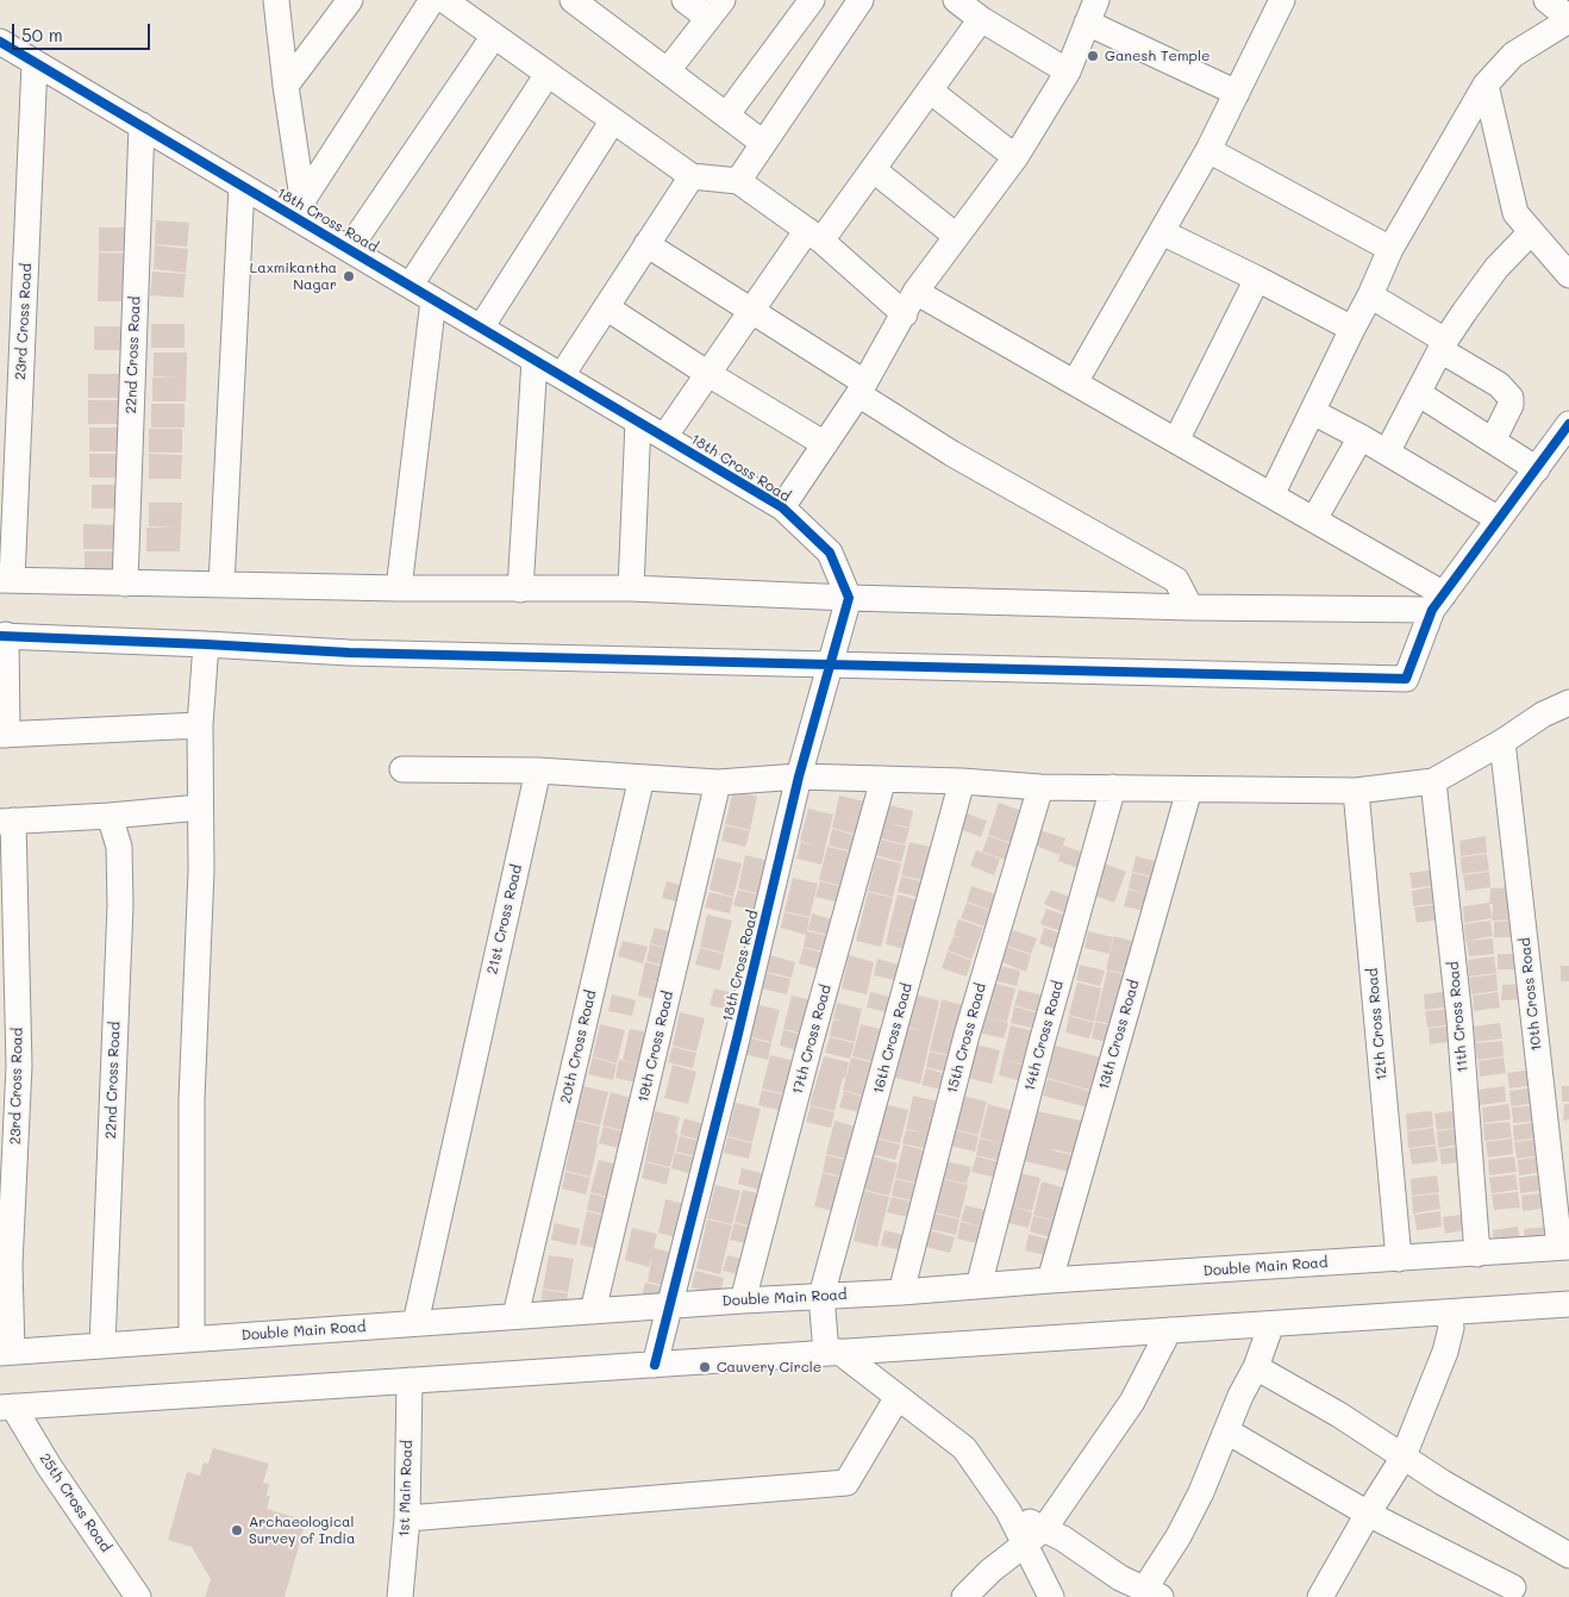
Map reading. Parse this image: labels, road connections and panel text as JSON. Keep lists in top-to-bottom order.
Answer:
{
  "streets": {
    "street": [
      "18th Cross Road",
      "23rd Cross Road",
      "22nd Cross Road",
      "21st Cross Road",
      "10th Cross Road",
      "11th Cross Road",
      "12th Cross Road",
      "13th Cross Road",
      "14th Cross Road",
      "16th Cross Road",
      "15th Cross Road",
      "17th Cross Road",
      "20th Cross Road",
      "19th Cross Road",
      "Double Main Road",
      "1st Main Road",
      "25th Cross Road"
    ]
  },
  "crossings": [
    ["18th Cross Road", "23rd Cross Road"],
    ["18th Cross Road", "22nd Cross Road"],
    ["18th Cross Road", "Double Main Road"],
    ["23rd Cross Road", "Double Main Road"],
    ["22nd Cross Road", "Double Main Road"],
    ["21st Cross Road", "Double Main Road"],
    ["10th Cross Road", "Double Main Road"],
    ["11th Cross Road", "Double Main Road"],
    ["12th Cross Road", "Double Main Road"],
    ["13th Cross Road", "Double Main Road"],
    ["14th Cross Road", "Double Main Road"],
    ["16th Cross Road", "Double Main Road"],
    ["15th Cross Road", "Double Main Road"],
    ["17th Cross Road", "Double Main Road"],
    ["20th Cross Road", "Double Main Road"],
    ["19th Cross Road", "Double Main Road"]
  ],
  "places": [
    "Ganesh Temple",
    "Laxmikantha Nagar",
    "Cauvery Circle",
    "Archaeological Survey of India"
  ],
  "scale_bar": "50 m"
}
